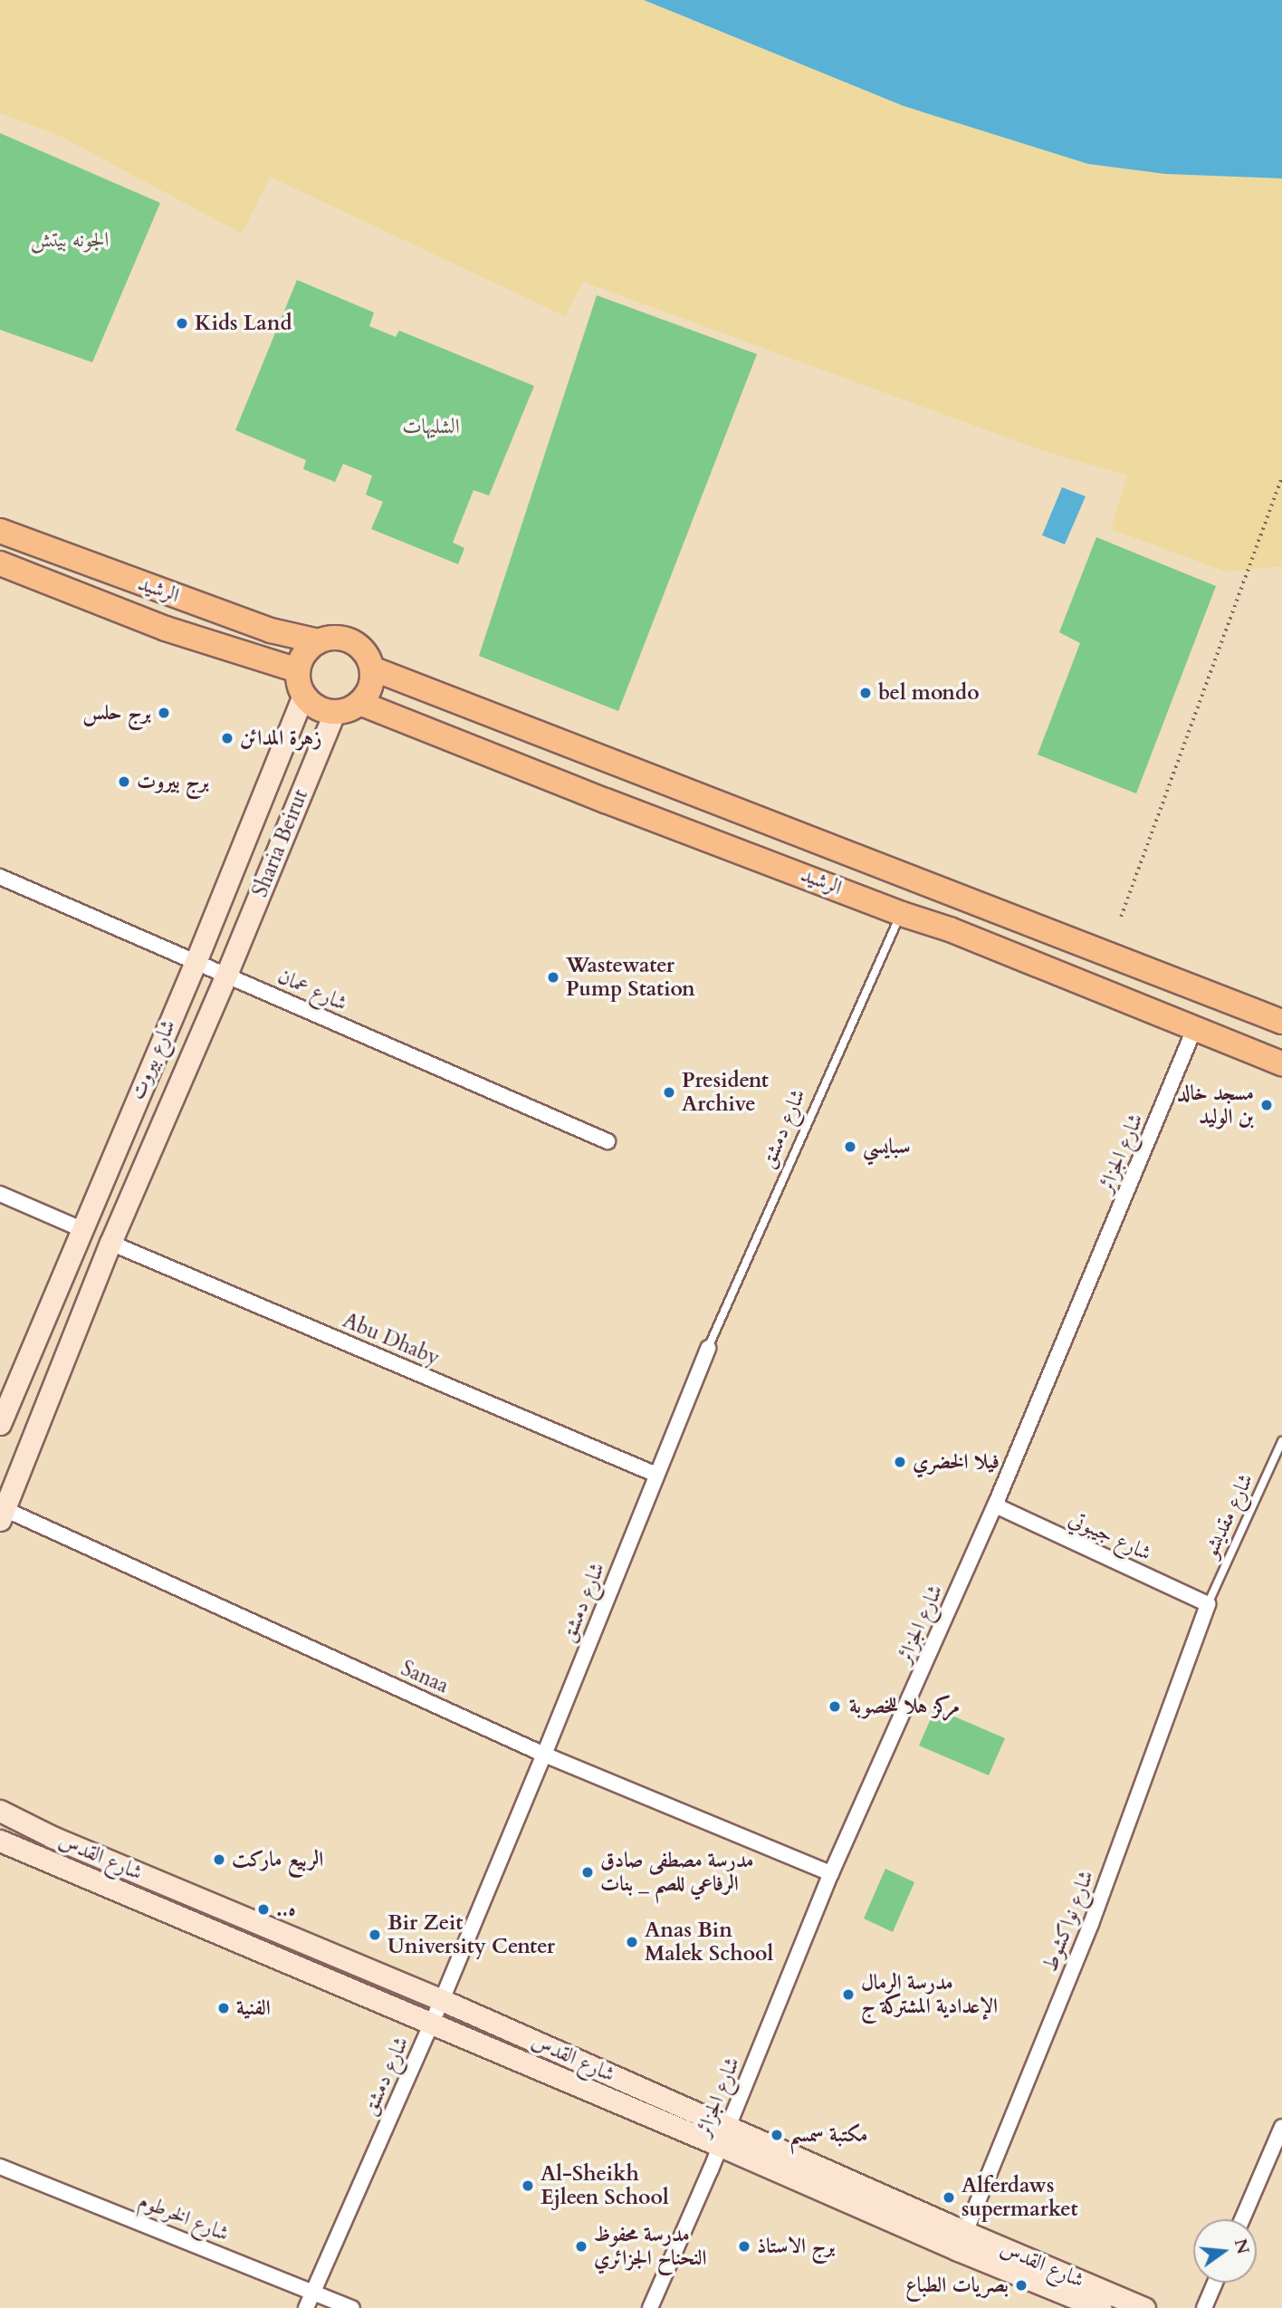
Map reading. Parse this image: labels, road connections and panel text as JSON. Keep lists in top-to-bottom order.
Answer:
{
  "streets": {
    "main road": [
      "الرشيد",
      "Sharia Beirut",
      "شارع بيروت",
      "شارع القدس"
    ],
    "street": [
      "شارع عمان",
      "شارع دمشق",
      "شارع الجزائر",
      "Abu Dhaby",
      "شارع جيبوتي",
      "Sanaa",
      "شارع نواكشوط",
      "شارع الخرطوم"
    ],
    "lane": ["شارع مقديشو"]
  },
  "crossings": [
    ["الرشيد", "Sharia Beirut"],
    ["الرشيد", "شارع بيروت"],
    ["الرشيد", "شارع دمشق"],
    ["الرشيد", "شارع الجزائر"],
    ["Sharia Beirut", "شارع عمان"],
    ["Sharia Beirut", "شارع بيروت"],
    ["شارع عمان", "شارع بيروت"],
    ["شارع بيروت", "Abu Dhaby"],
    ["شارع بيروت", "Sanaa"],
    ["شارع دمشق", "Abu Dhaby"],
    ["شارع دمشق", "Sanaa"],
    ["شارع دمشق", "شارع القدس"],
    ["شارع دمشق", "شارع الخرطوم"],
    ["شارع الجزائر", "شارع جيبوتي"],
    ["شارع الجزائر", "Sanaa"],
    ["شارع الجزائر", "شارع القدس"],
    ["شارع مقديشو", "شارع جيبوتي"],
    ["شارع مقديشو", "شارع نواكشوط"],
    ["شارع جيبوتي", "شارع نواكشوط"],
    ["شارع القدس", "شارع نواكشوط"]
  ],
  "parks": ["الجونه بيتش", "الشليهات"],
  "places": [
    "Kids Land",
    "bel mondo",
    "برج حلس",
    "زهرة المدائن",
    "برج بيروت",
    "Wastewater Pump Station",
    "President Archive",
    "مسجد خالد بن الوليد",
    "سبايسي",
    "فيلا الخضري",
    "مركز هلا للخصوبة",
    "الربيع ماركت",
    "مدرسة مصطفى صادق الرفاعي للصم _ بنات",
    "..ه",
    "Bir Zeit University Center",
    "Anas Bin Malek School",
    "مدرسة الرمال الإعدادية المشتركة ج",
    "الفنية",
    "مكتبة سمسم",
    "Al-Sheikh Ejleen School",
    "Alferdaws supermarket",
    "مدرسة محفوظ النحناح الجزائري",
    "برج الاستاذ",
    "بصريات الطباع"
  ],
  "north": "right"
}
